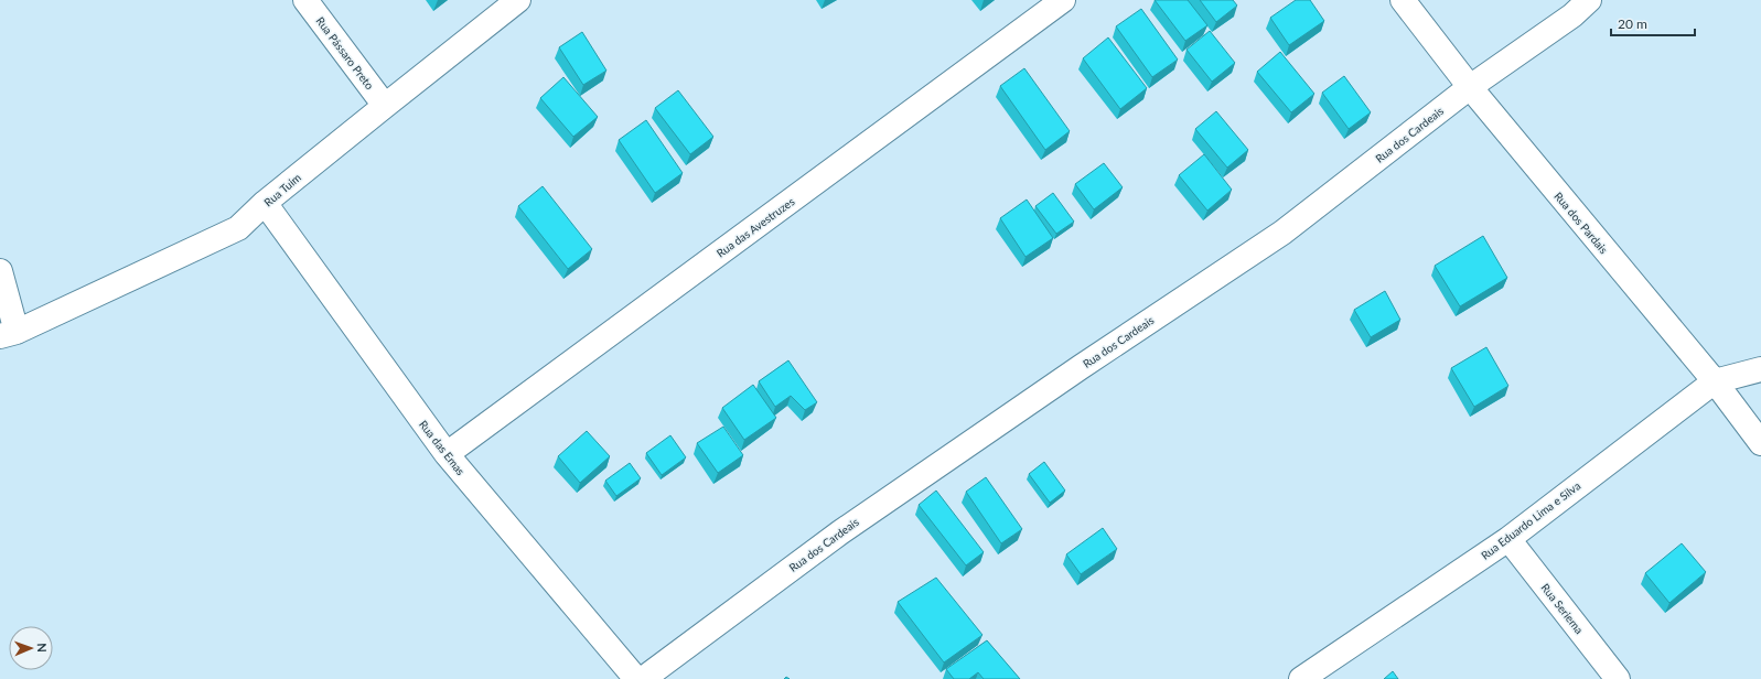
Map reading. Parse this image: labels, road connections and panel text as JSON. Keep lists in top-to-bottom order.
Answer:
{
  "streets": {
    "street": [
      "Rua Pássaro Preto",
      "Rua dos Cardeais",
      "Rua Tuim",
      "Rua dos Pardais",
      "Rua das Avestruzes",
      "Rua das Emas",
      "Rua Eduardo Lima e Silva",
      "Rua Seriema"
    ]
  },
  "crossings": [
    ["Rua Pássaro Preto", "Rua Tuim"],
    ["Rua dos Cardeais", "Rua dos Pardais"],
    ["Rua Tuim", "Rua das Emas"],
    ["Rua dos Pardais", "Rua Eduardo Lima e Silva"],
    ["Rua das Avestruzes", "Rua das Emas"],
    ["Rua Eduardo Lima e Silva", "Rua Seriema"]
  ],
  "scale_bar": "20 m",
  "north": "right"
}
